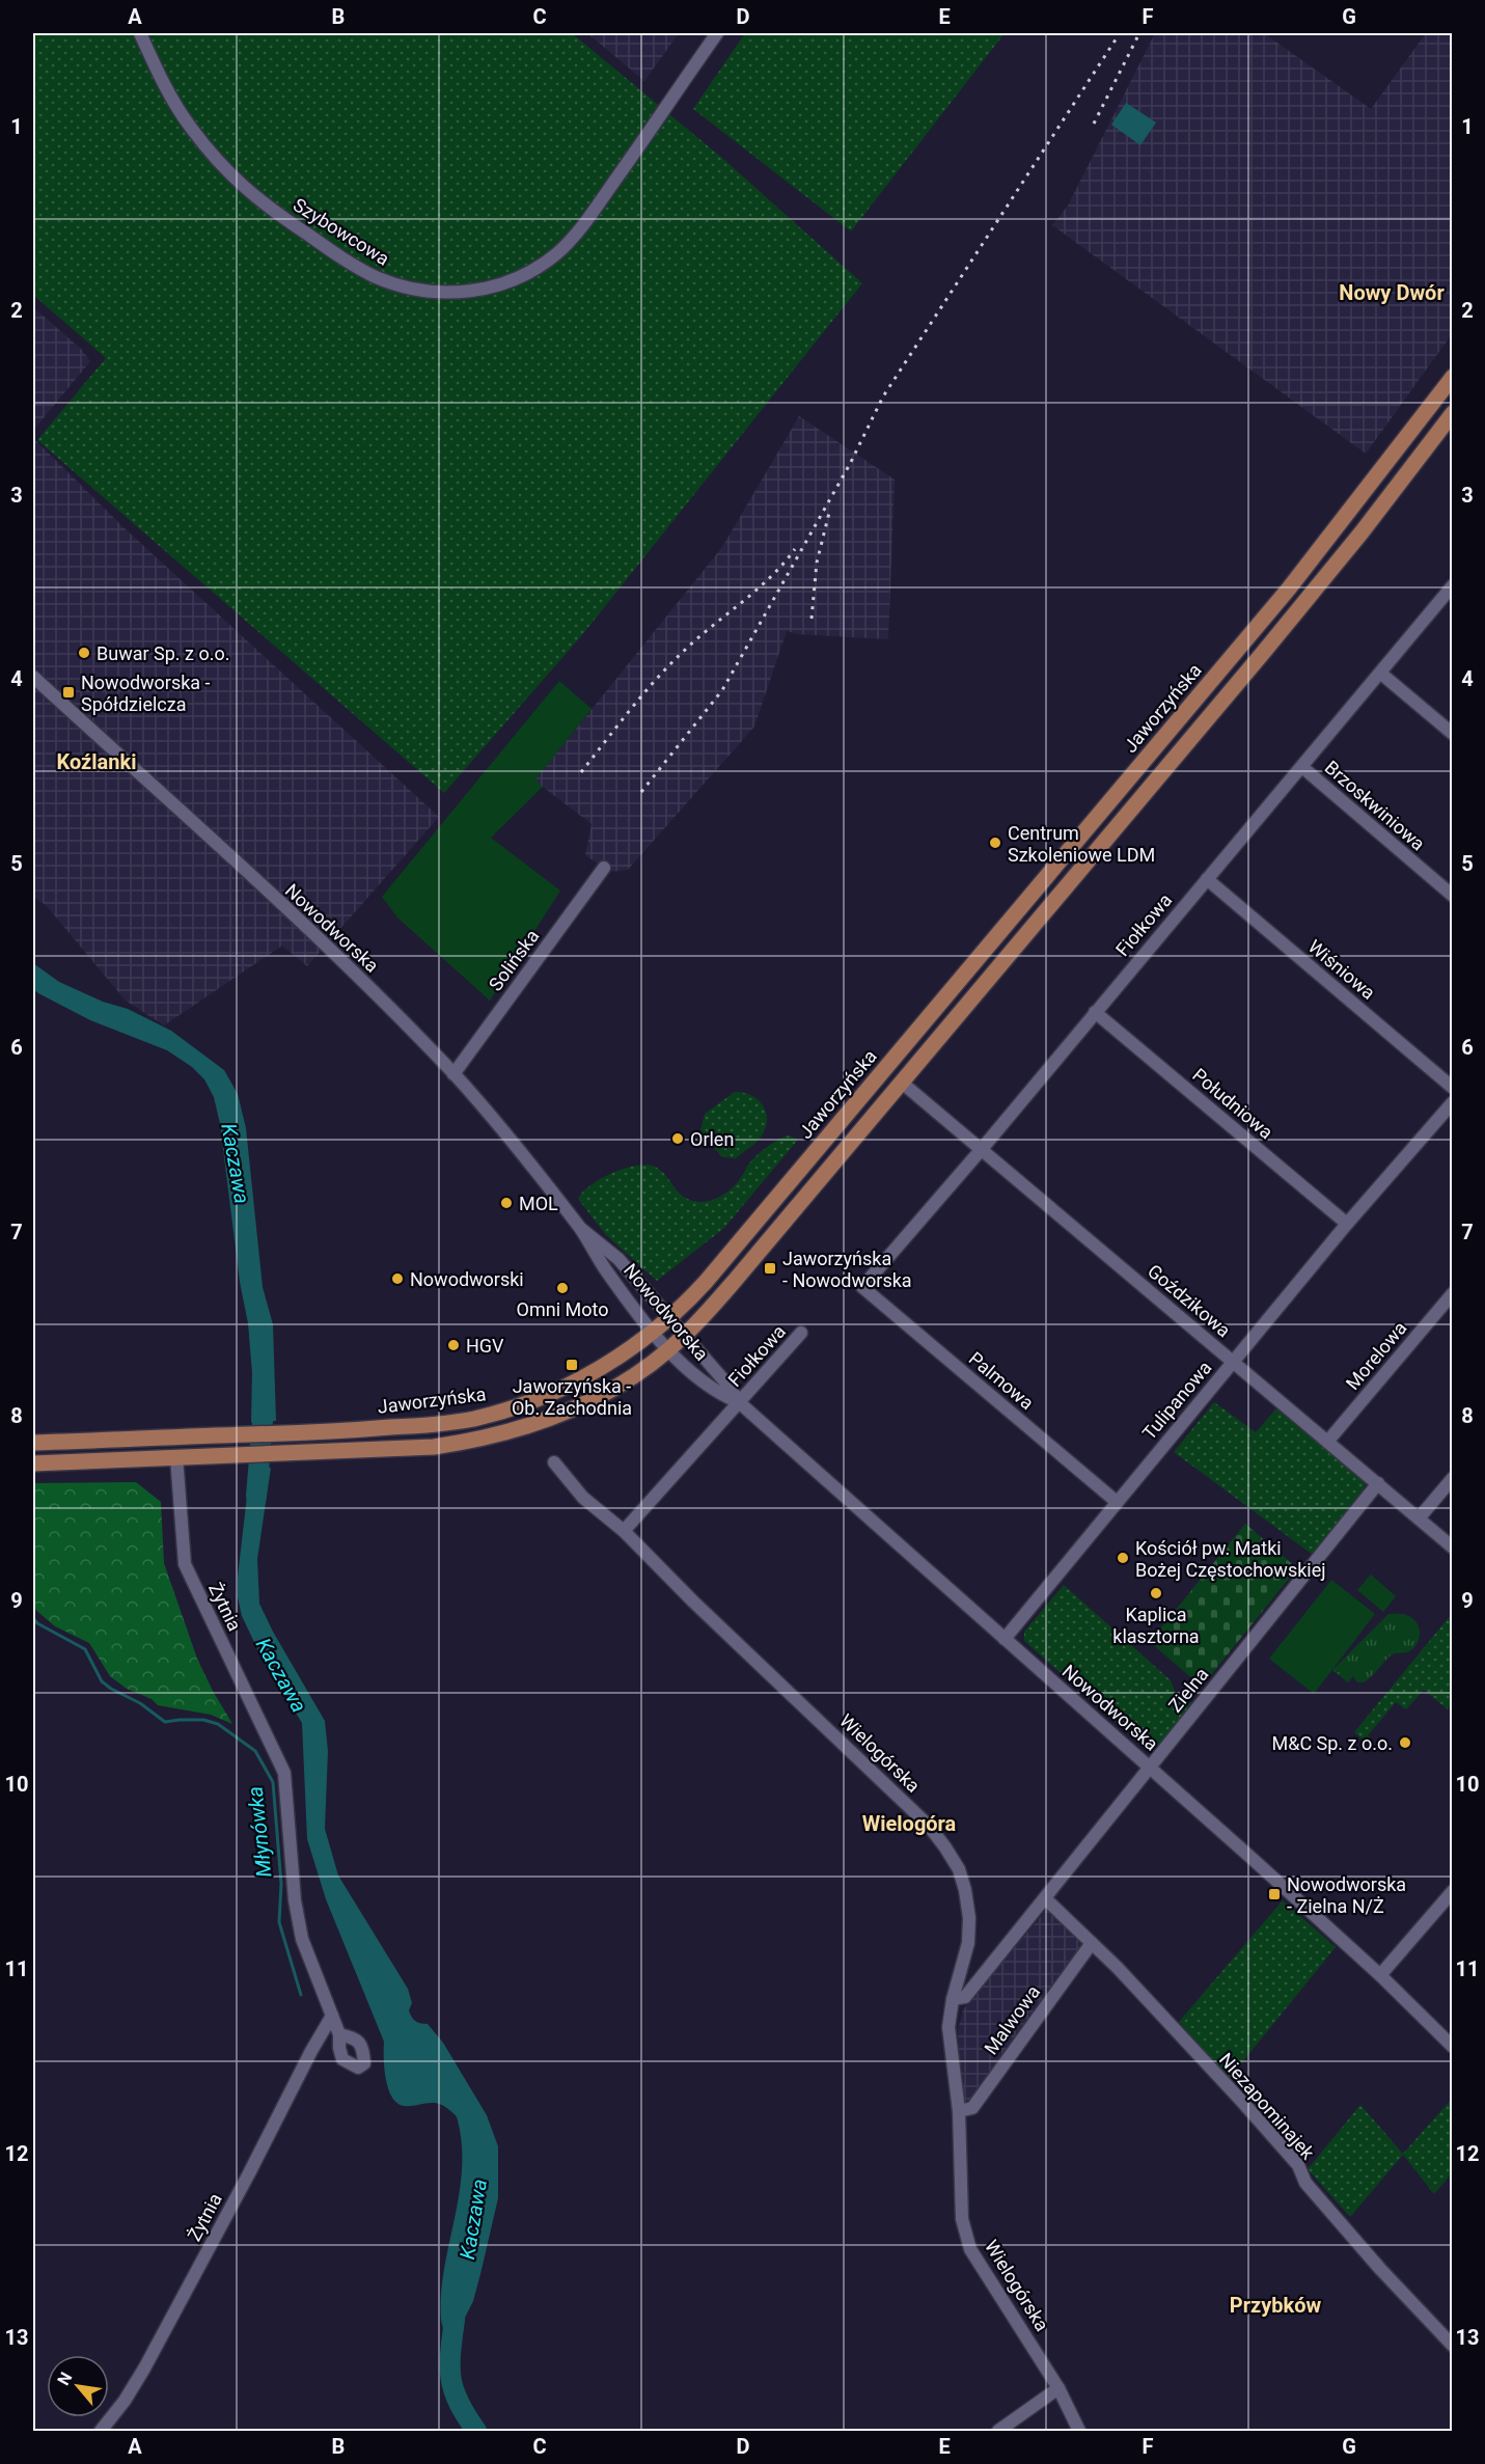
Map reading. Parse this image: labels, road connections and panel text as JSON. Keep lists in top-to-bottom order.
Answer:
{
  "streets": {
    "main road": ["Jaworzyńska"],
    "street": [
      "Szybowcowa",
      "Brzoskwiniowa",
      "Fiołkowa",
      "Nowodworska",
      "Solińska",
      "Wiśniowa",
      "Południowa",
      "Goździkowa",
      "Morelowa",
      "Palmowa",
      "Tulipanowa",
      "Żytnia",
      "Zielna",
      "Wielogórska",
      "Malwowa",
      "Niezapominajek"
    ]
  },
  "crossings": [
    ["Jaworzyńska", "Nowodworska"],
    ["Brzoskwiniowa", "Fiołkowa"],
    ["Fiołkowa", "Nowodworska"],
    ["Fiołkowa", "Wiśniowa"],
    ["Fiołkowa", "Południowa"],
    ["Fiołkowa", "Goździkowa"],
    ["Fiołkowa", "Palmowa"],
    ["Fiołkowa", "Wielogórska"],
    ["Nowodworska", "Solińska"],
    ["Nowodworska", "Tulipanowa"],
    ["Nowodworska", "Zielna"],
    ["Południowa", "Tulipanowa"],
    ["Goździkowa", "Morelowa"],
    ["Goździkowa", "Tulipanowa"],
    ["Goździkowa", "Zielna"],
    ["Palmowa", "Tulipanowa"],
    ["Zielna", "Wielogórska"],
    ["Zielna", "Niezapominajek"],
    ["Wielogórska", "Malwowa"],
    ["Malwowa", "Niezapominajek"]
  ],
  "districts": [
    "Nowy Dwór",
    "Koźlanki",
    "Wielogóra",
    "Przybków"
  ],
  "water": ["Kaczawa", "Młynówka"],
  "places": {
    "other": [
      "Buwar Sp. z o.o.",
      "Centrum Szkoleniowe LDM",
      "Orlen",
      "MOL",
      "Nowodworski",
      "Omni Moto",
      "HGV",
      "Kościół pw. Matki Bożej Częstochowskiej",
      "Kaplica klasztorna",
      "M&C Sp. z o.o."
    ],
    "transit": [
      "Nowodworska - Spółdzielcza",
      "Jaworzyńska - Nowodworska",
      "Jaworzyńska - Ob. Zachodnia",
      "Nowodworska - Zielna N/Ż"
    ]
  },
  "north": "top left",
  "grid": {
    "columns": [
      "A",
      "B",
      "C",
      "D",
      "E",
      "F",
      "G"
    ],
    "rows": [
      "1",
      "2",
      "3",
      "4",
      "5",
      "6",
      "7",
      "8",
      "9",
      "10",
      "11",
      "12",
      "13"
    ]
  }
}
